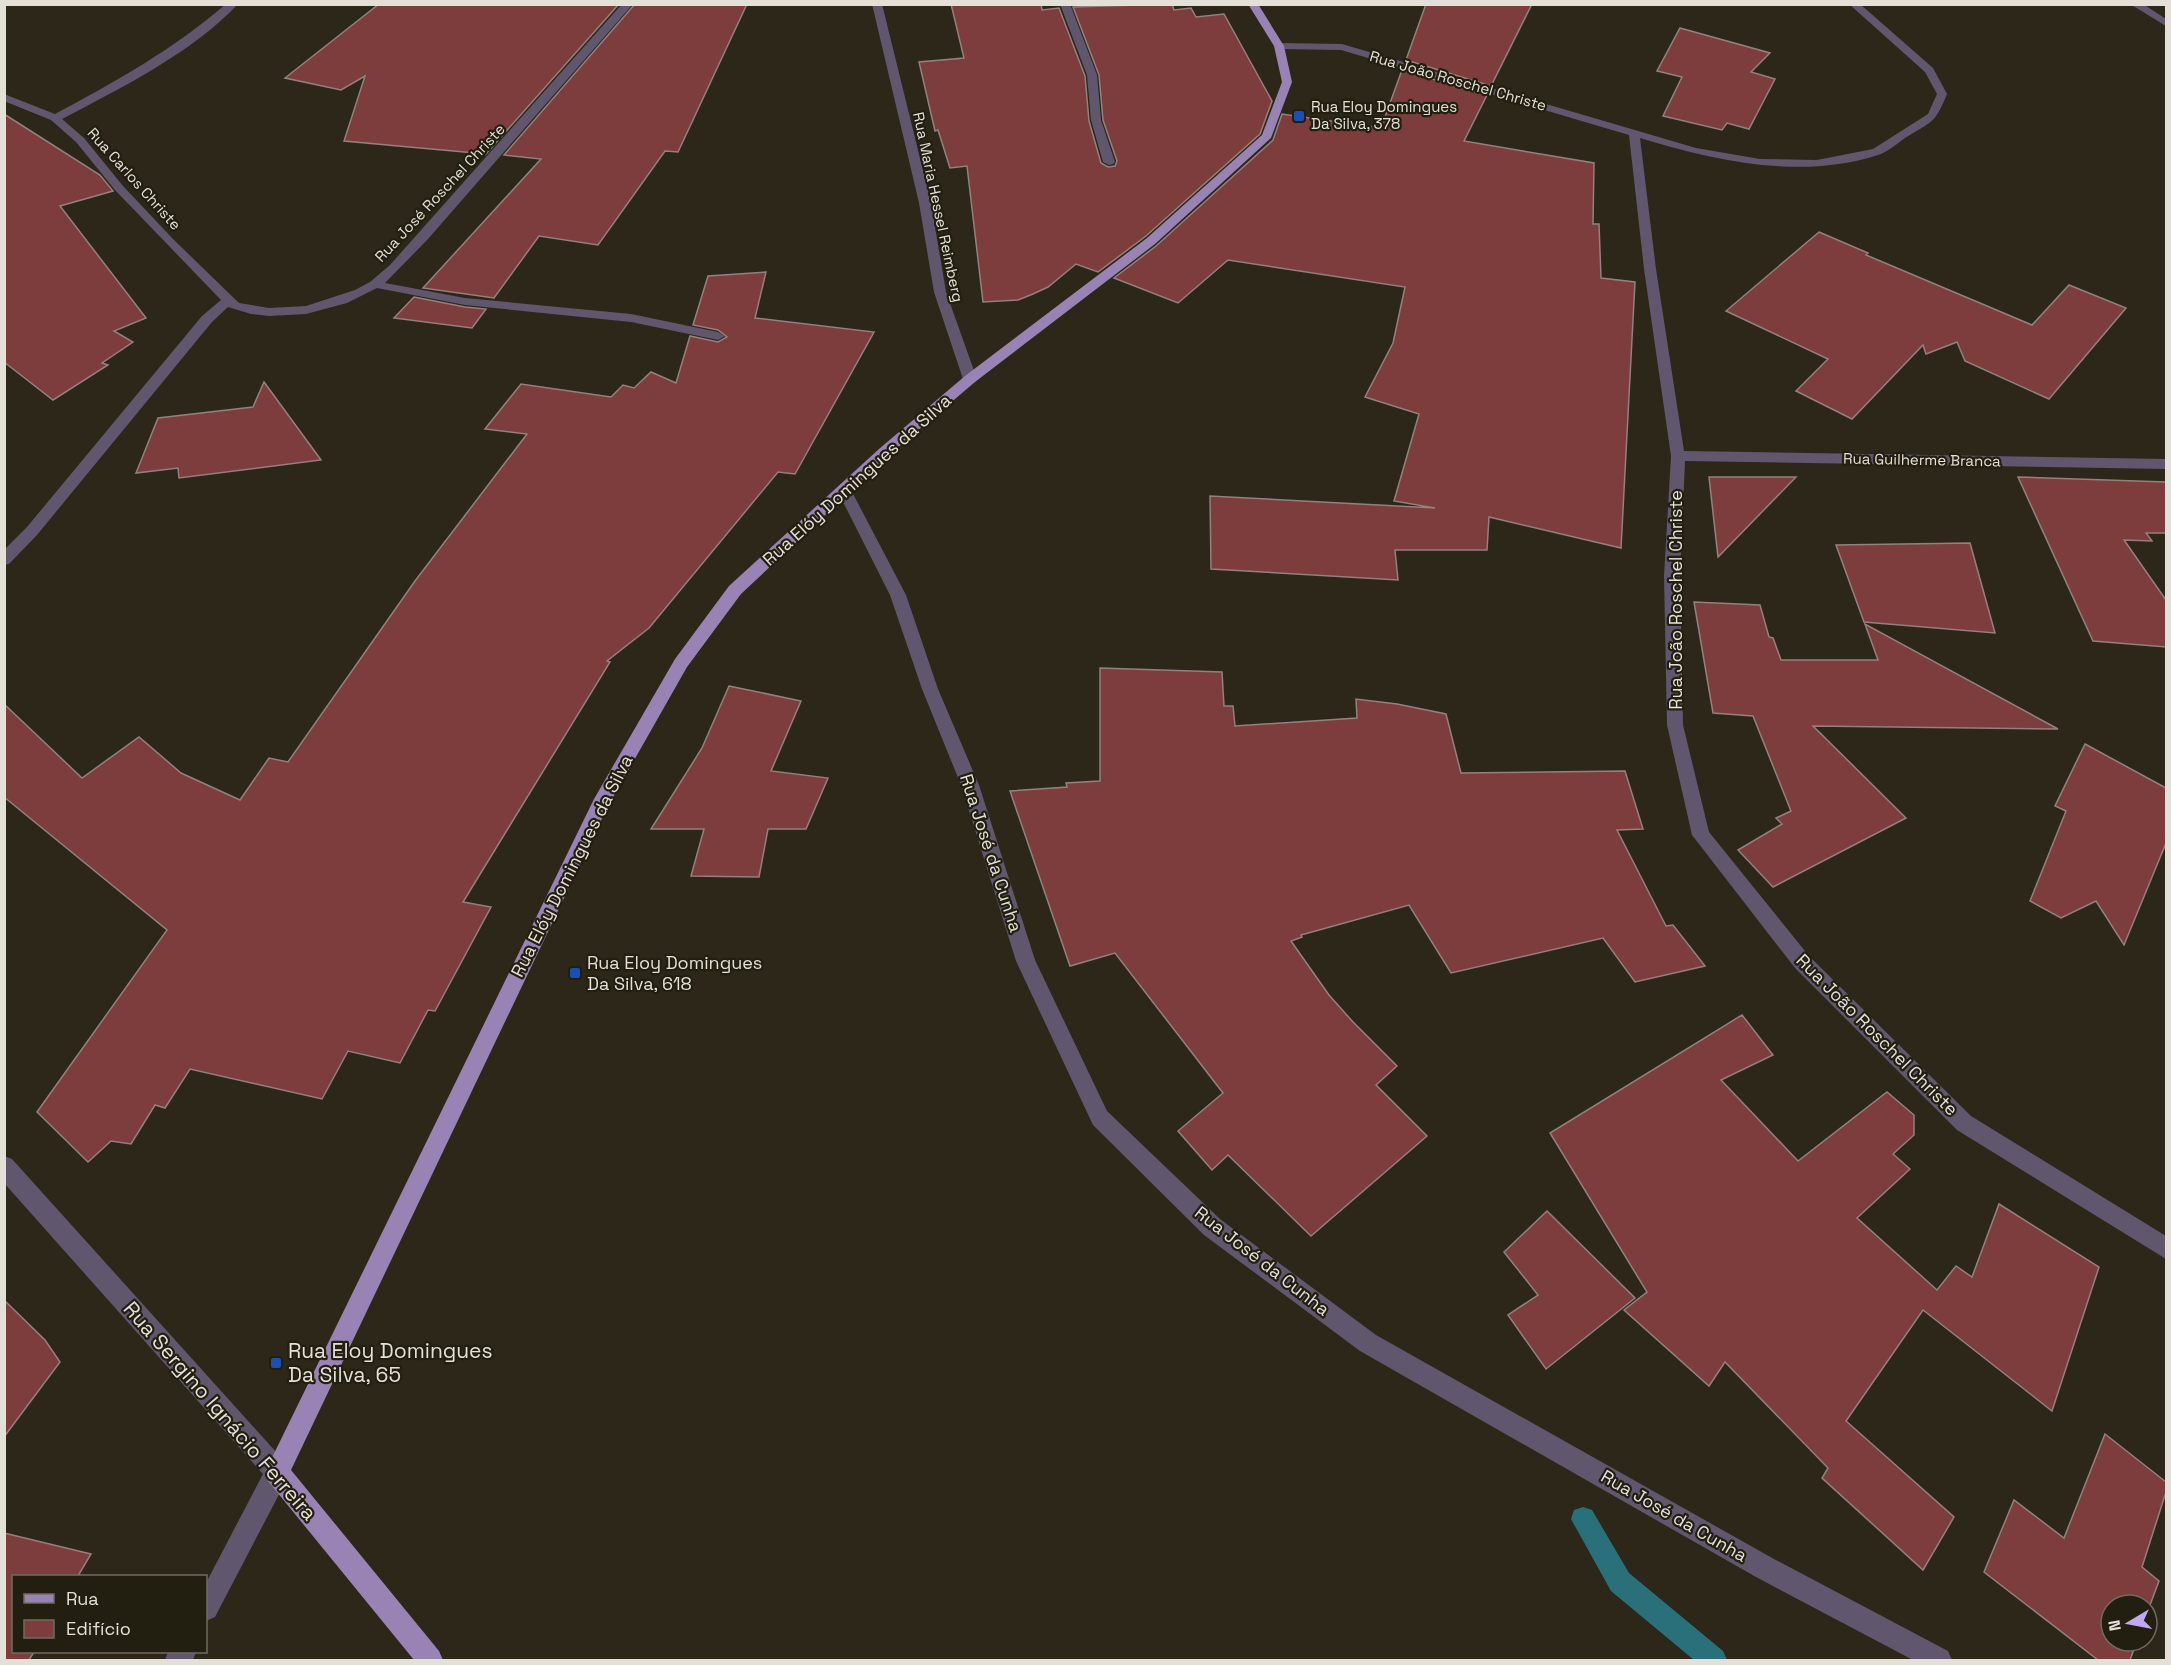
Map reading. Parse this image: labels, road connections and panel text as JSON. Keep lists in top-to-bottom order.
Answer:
{
  "streets": {
    "main road": ["Rua Elóy Domingues da Silva", "Rua Sergino Ignácio Ferreira"],
    "street": [
      "Rua João Roschel Christe",
      "Rua Carlos Christe",
      "Rua José Roschel Christe",
      "Rua Maria Hessel Reimberg",
      "Rua Guilherme Branca",
      "Rua José da Cunha"
    ]
  },
  "crossings": [
    ["Rua João Roschel Christe", "Rua Guilherme Branca"],
    ["Rua João Roschel Christe", "Rua Elóy Domingues da Silva"],
    ["Rua Carlos Christe", "Rua José Roschel Christe"],
    ["Rua Maria Hessel Reimberg", "Rua Elóy Domingues da Silva"],
    ["Rua Elóy Domingues da Silva", "Rua José da Cunha"],
    ["Rua Elóy Domingues da Silva", "Rua Sergino Ignácio Ferreira"]
  ],
  "places": {
    "transit": ["Rua Eloy Domingues Da Silva, 378", "Rua Eloy Domingues Da Silva, 618", "Rua Eloy Domingues Da Silva, 65"]
  },
  "legend": ["Rua", "Edifício"],
  "north": "left"
}
